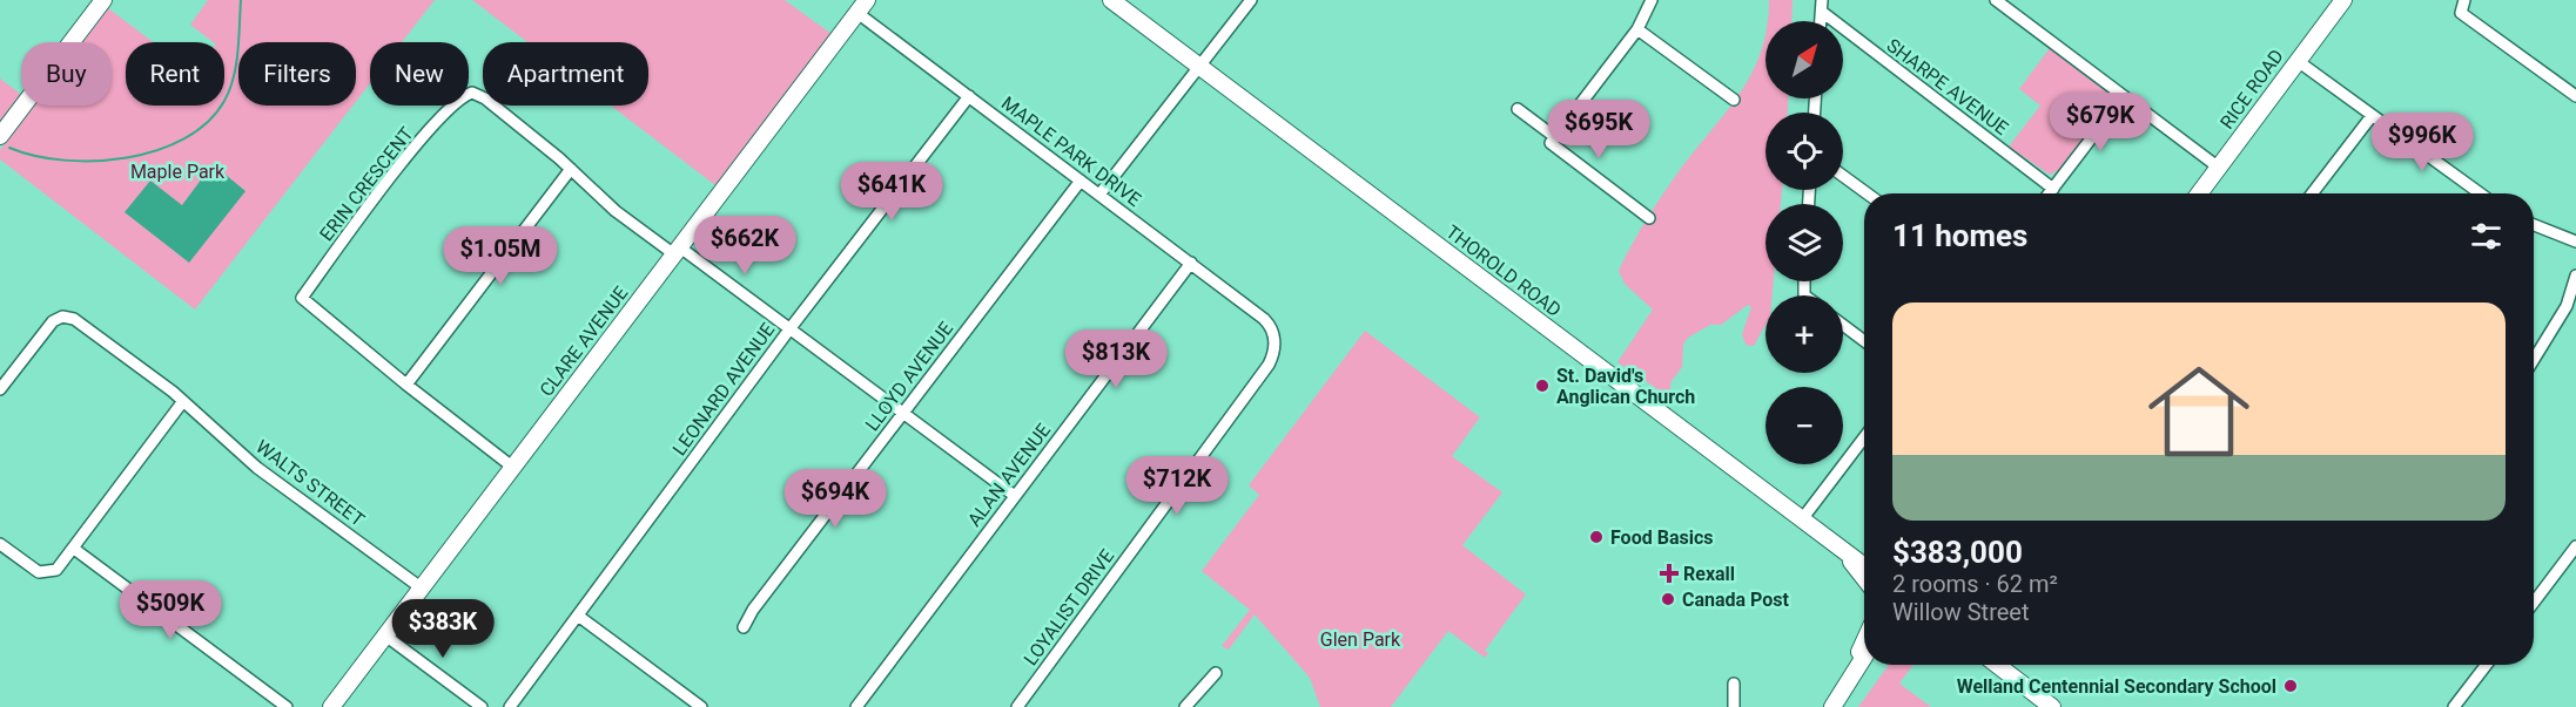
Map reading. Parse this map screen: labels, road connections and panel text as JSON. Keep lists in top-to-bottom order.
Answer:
{
  "streets": {
    "street": [
      "SHARPE AVENUE",
      "RICE ROAD",
      "MAPLE PARK DRIVE",
      "ERIN CRESCENT",
      "THOROLD ROAD",
      "CLARE AVENUE",
      "LLOYD AVENUE",
      "LEONARD AVENUE",
      "ALAN AVENUE",
      "WALTS STREET",
      "LOYALIST DRIVE"
    ]
  },
  "crossings": [
    ["MAPLE PARK DRIVE", "CLARE AVENUE"],
    ["MAPLE PARK DRIVE", "LLOYD AVENUE"],
    ["MAPLE PARK DRIVE", "LEONARD AVENUE"],
    ["MAPLE PARK DRIVE", "ALAN AVENUE"],
    ["MAPLE PARK DRIVE", "LOYALIST DRIVE"],
    ["ERIN CRESCENT", "CLARE AVENUE"],
    ["ERIN CRESCENT", "LLOYD AVENUE"],
    ["ERIN CRESCENT", "LEONARD AVENUE"],
    ["ERIN CRESCENT", "ALAN AVENUE"],
    ["CLARE AVENUE", "WALTS STREET"]
  ],
  "parks": ["Maple Park", "Glen Park"],
  "places": {
    "other": [
      "St. David's Anglican Church",
      "Food Basics",
      "Canada Post",
      "Welland Centennial Secondary School"
    ],
    "health": ["Rexall"]
  },
  "north": "top right",
  "page": {
    "map_buttons": ["+", "−"],
    "chip": [
      "Buy",
      "Rent",
      "Filters",
      "New",
      "Apartment"
    ],
    "price": [
      "$679K",
      "$695K",
      "$996K",
      "$641K",
      "$662K",
      "$1.05M",
      "$813K",
      "$712K",
      "$694K",
      "$509K",
      "$383K"
    ],
    "heading": "11 homes",
    "list": [
      {
        "name": "$383,000",
        "note": "2 rooms · 62 m² · Willow Street"
      }
    ]
  }
}
